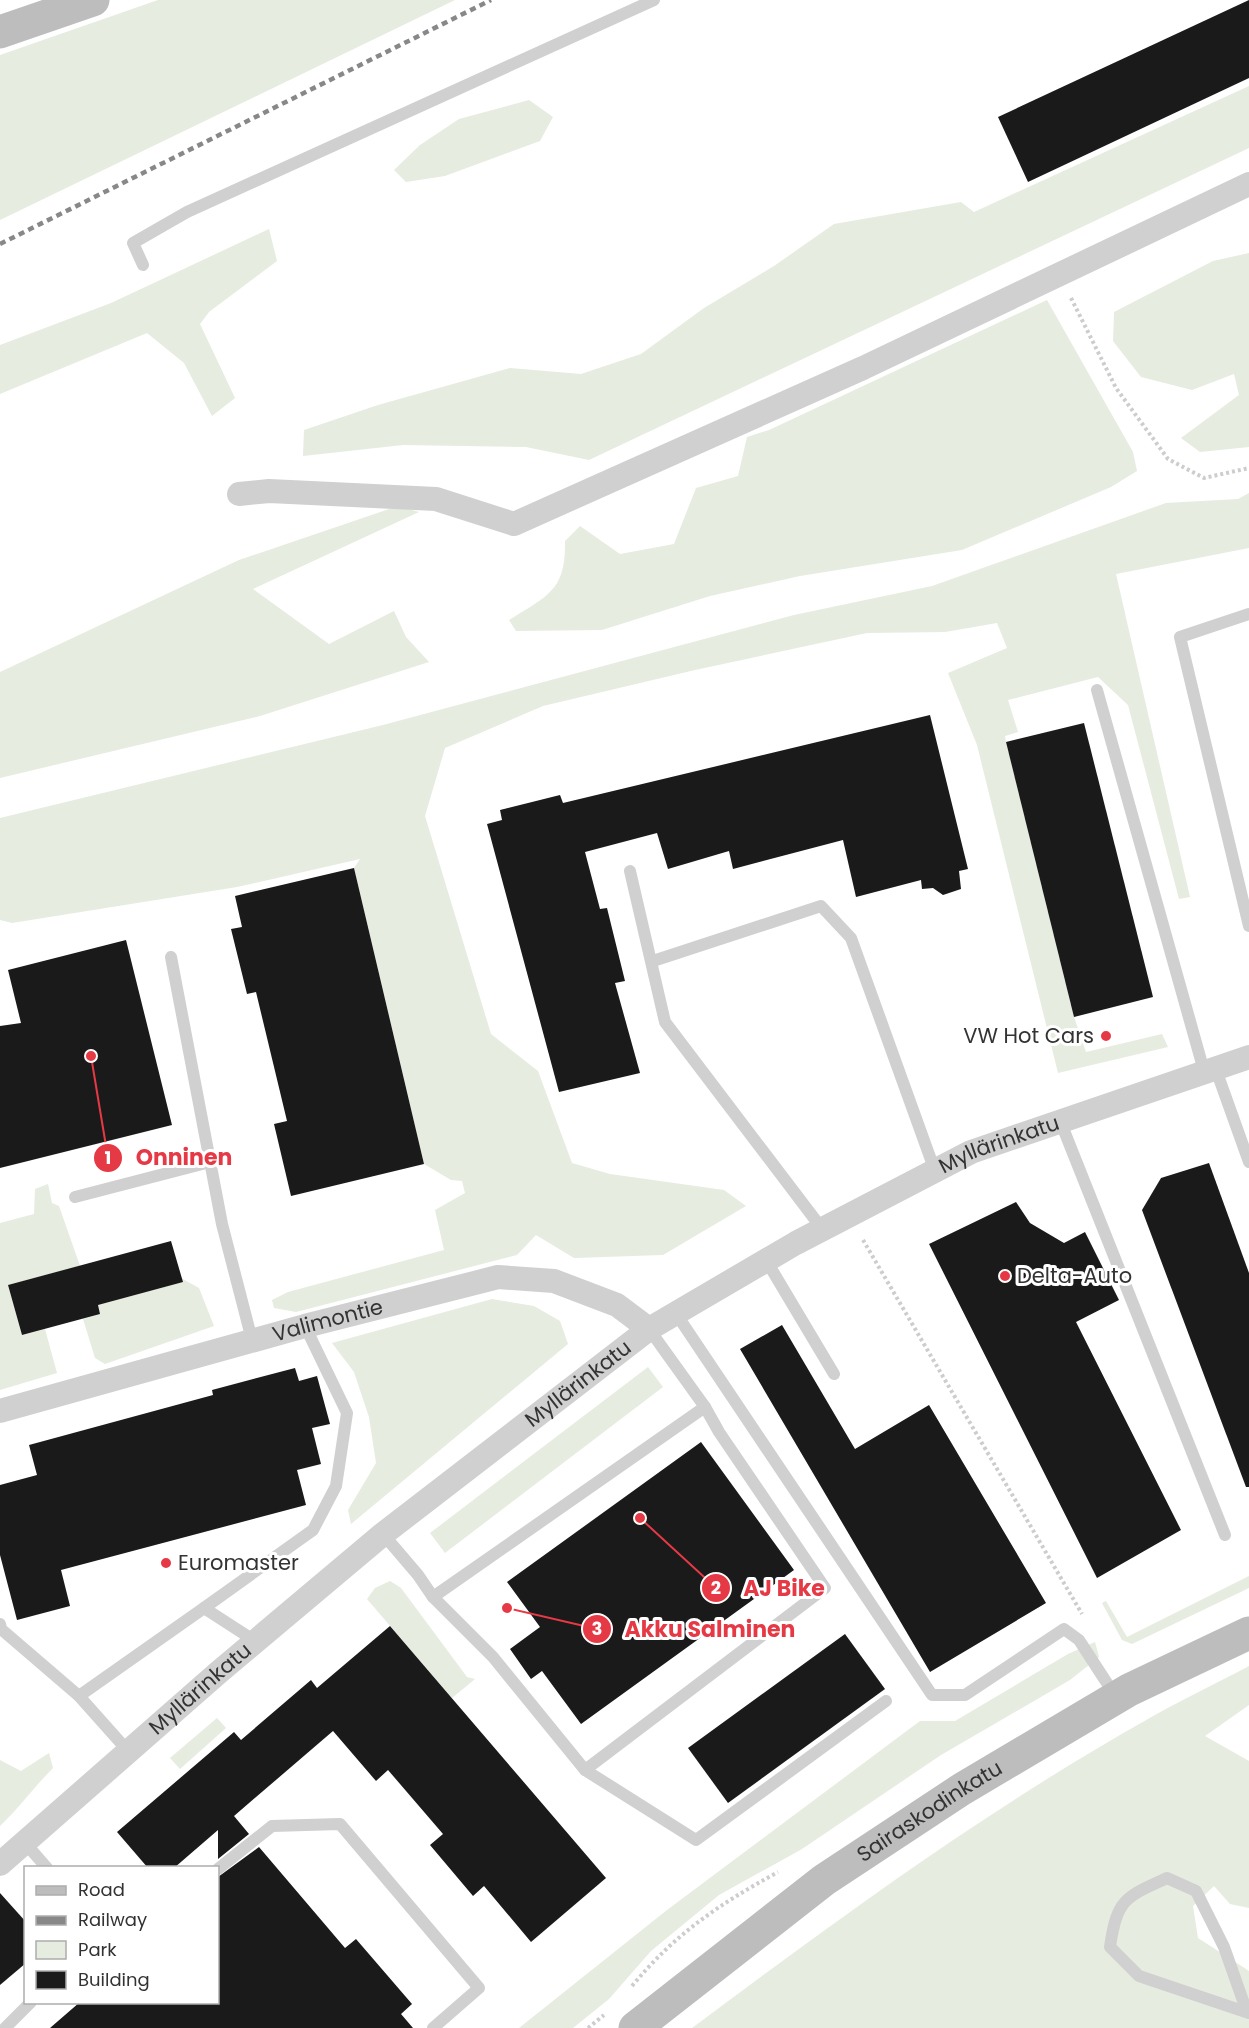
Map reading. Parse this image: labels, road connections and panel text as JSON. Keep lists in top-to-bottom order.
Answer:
{
  "streets": {
    "main road": ["Sairaskodinkatu"],
    "street": ["Myllärinkatu", "Valimontie"]
  },
  "crossings": [
    ["Myllärinkatu", "Valimontie"]
  ],
  "places": [
    "VW Hot Cars",
    "Onninen",
    "Delta-Auto",
    "AJ Bike",
    "Euromaster",
    "Akku Salminen"
  ],
  "legend": [
    "Road",
    "Railway",
    "Park",
    "Building"
  ]
}
